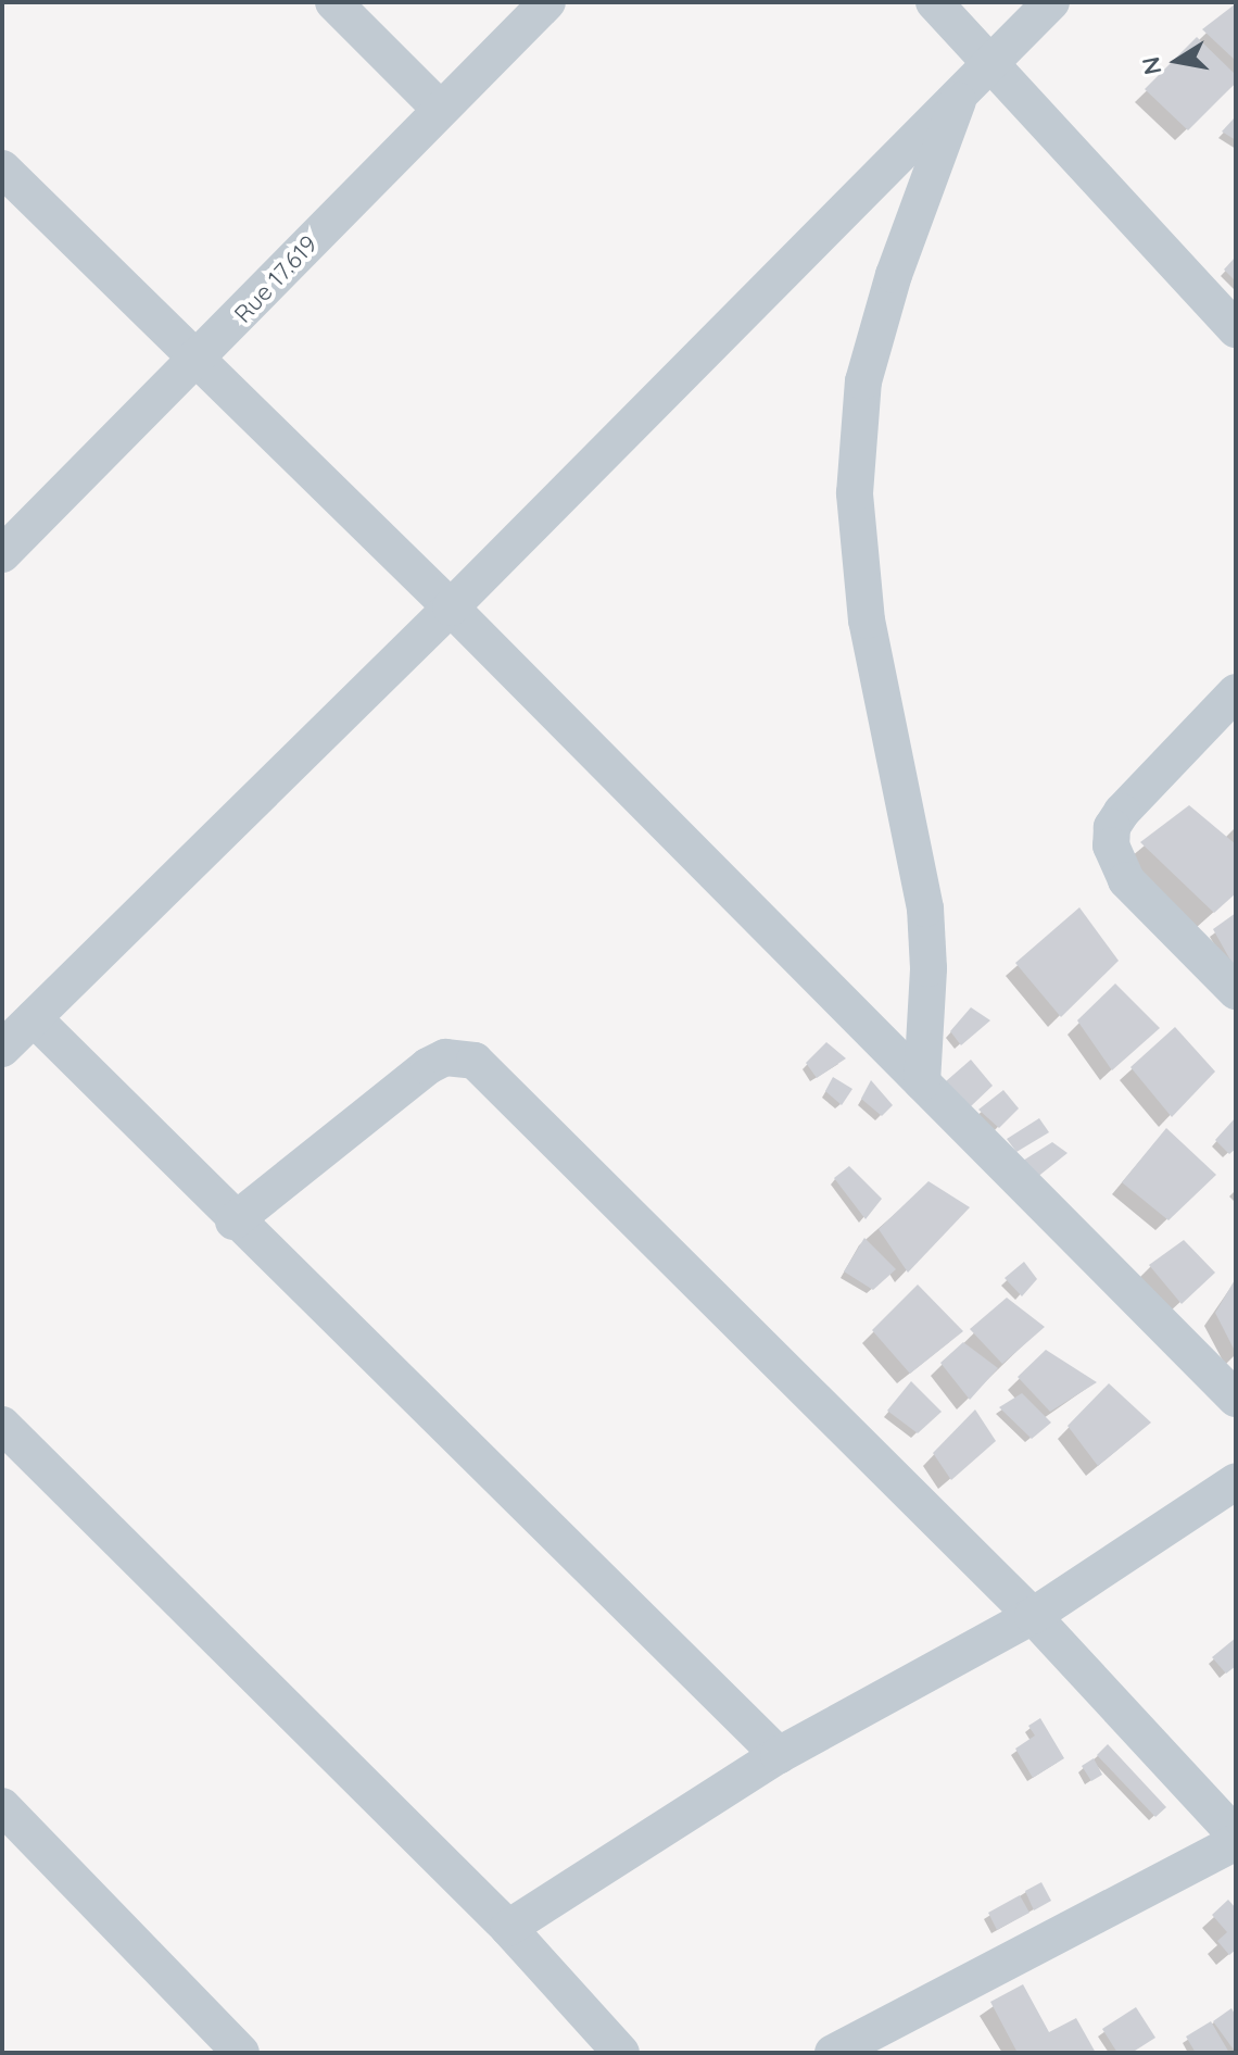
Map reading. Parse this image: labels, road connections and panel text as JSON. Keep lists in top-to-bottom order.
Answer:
{
  "streets": {
    "street": ["Rue 17.619"]
  },
  "north": "left"
}
